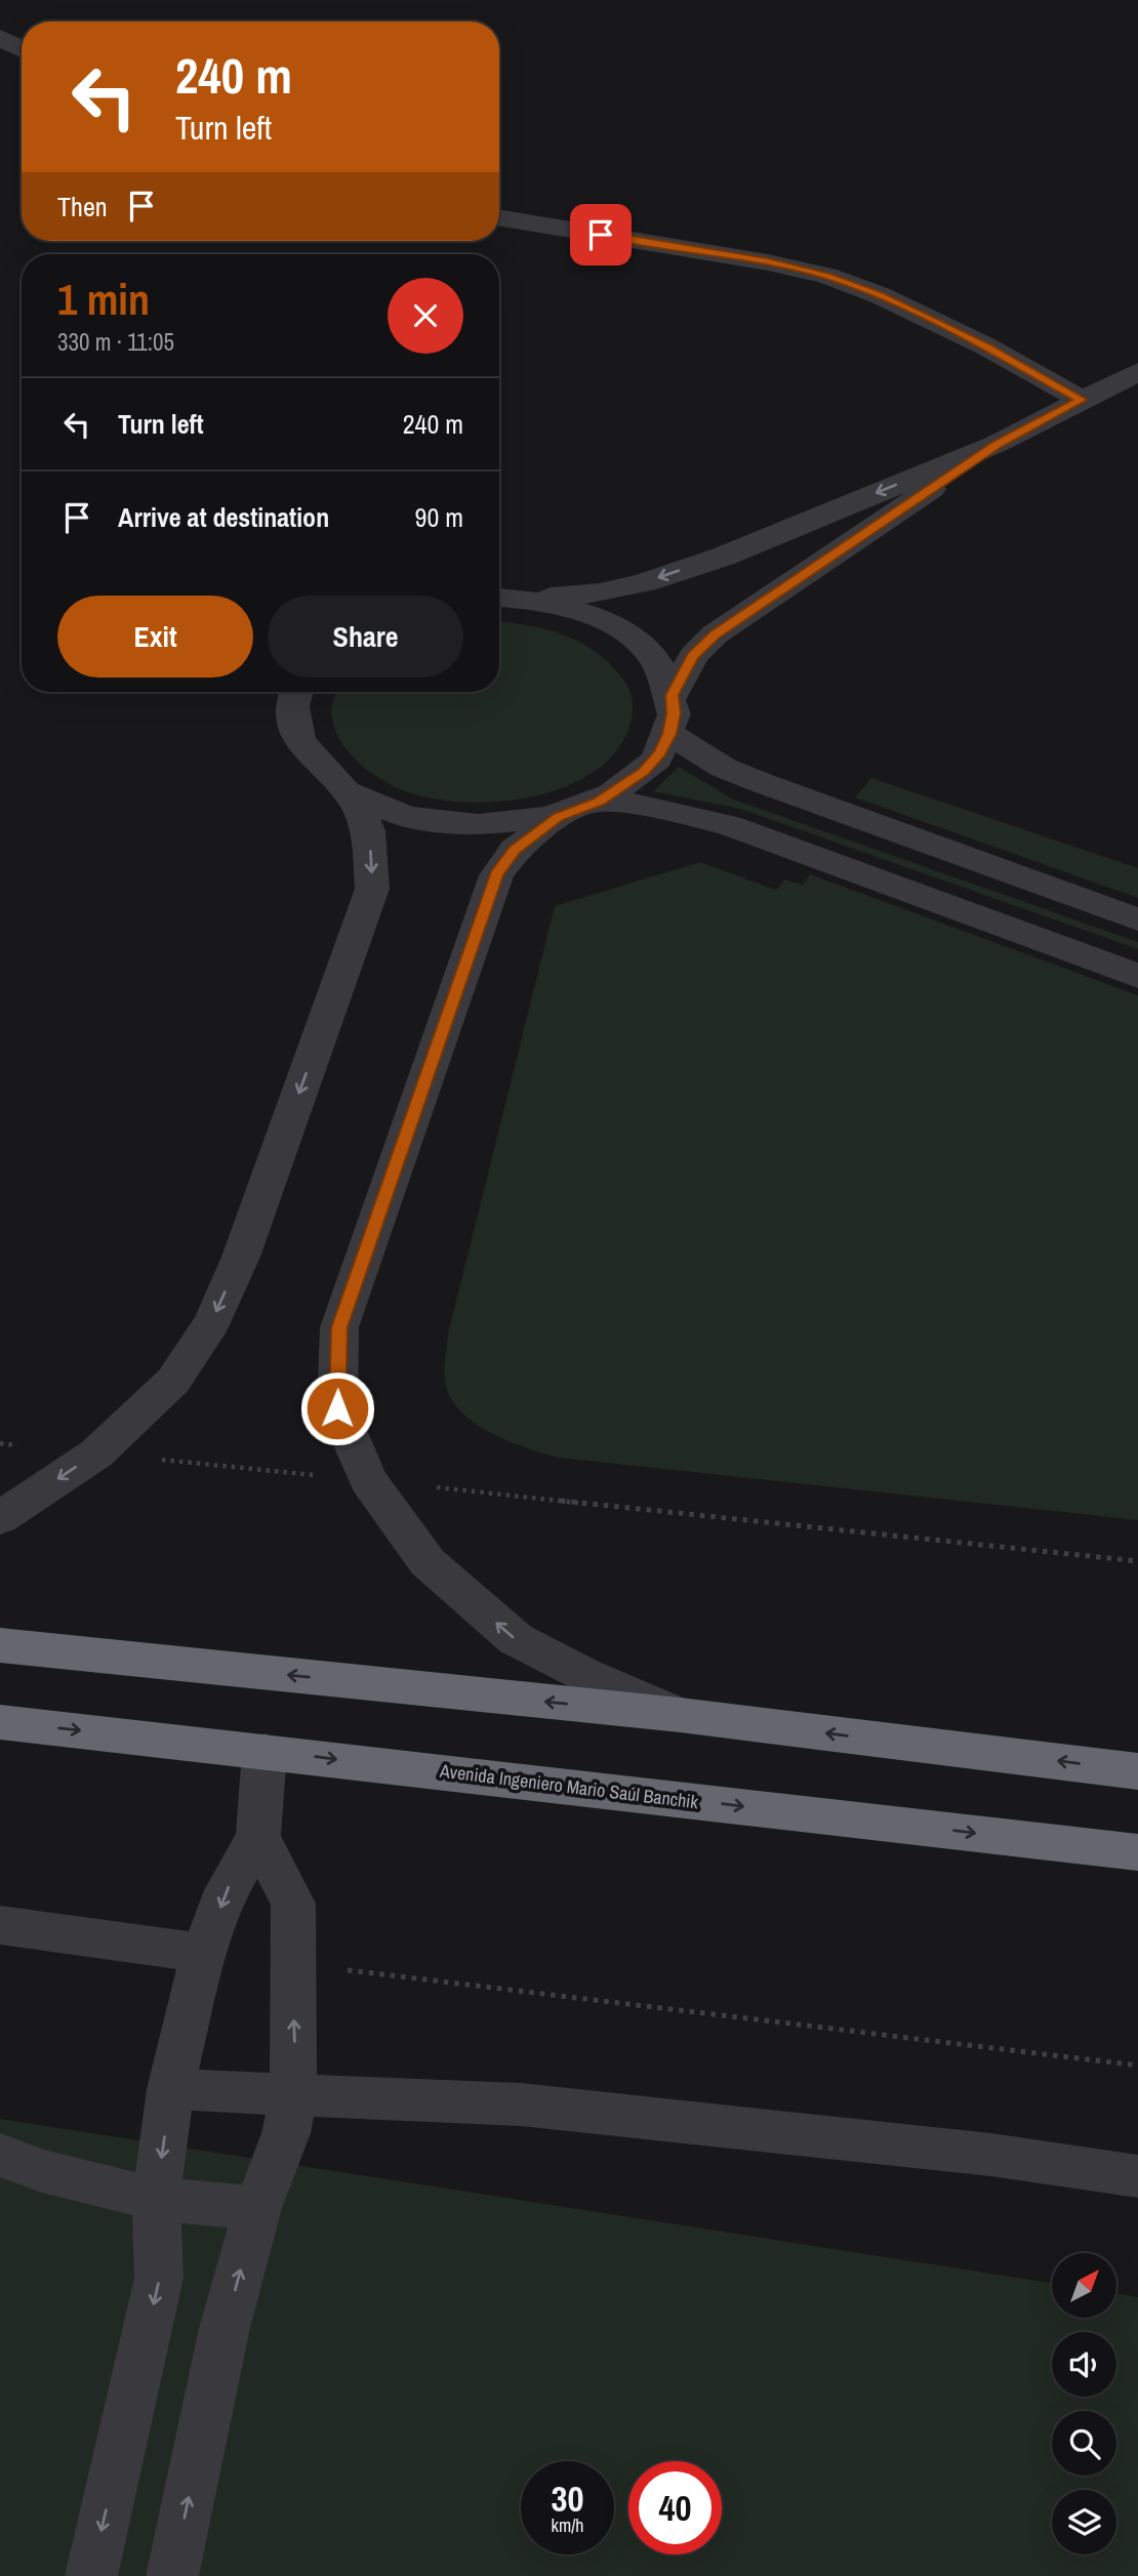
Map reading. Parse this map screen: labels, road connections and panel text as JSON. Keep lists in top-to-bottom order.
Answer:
{
  "streets": {
    "highway": ["Avenida Ingeniero Mario Saúl Banchik"]
  },
  "north": "top right",
  "page": {
    "turn": ["240 m", "Turn left"],
    "then": "Then",
    "heading": ["1 min", "330 m · 11:05"],
    "list": [
      {
        "name": "Turn left",
        "value": "240 m"
      },
      {
        "name": "Arrive at destination",
        "value": "90 m"
      }
    ],
    "buttons": ["Exit", "Share"],
    "speed": "30 km/h",
    "limit": "40"
  }
}
